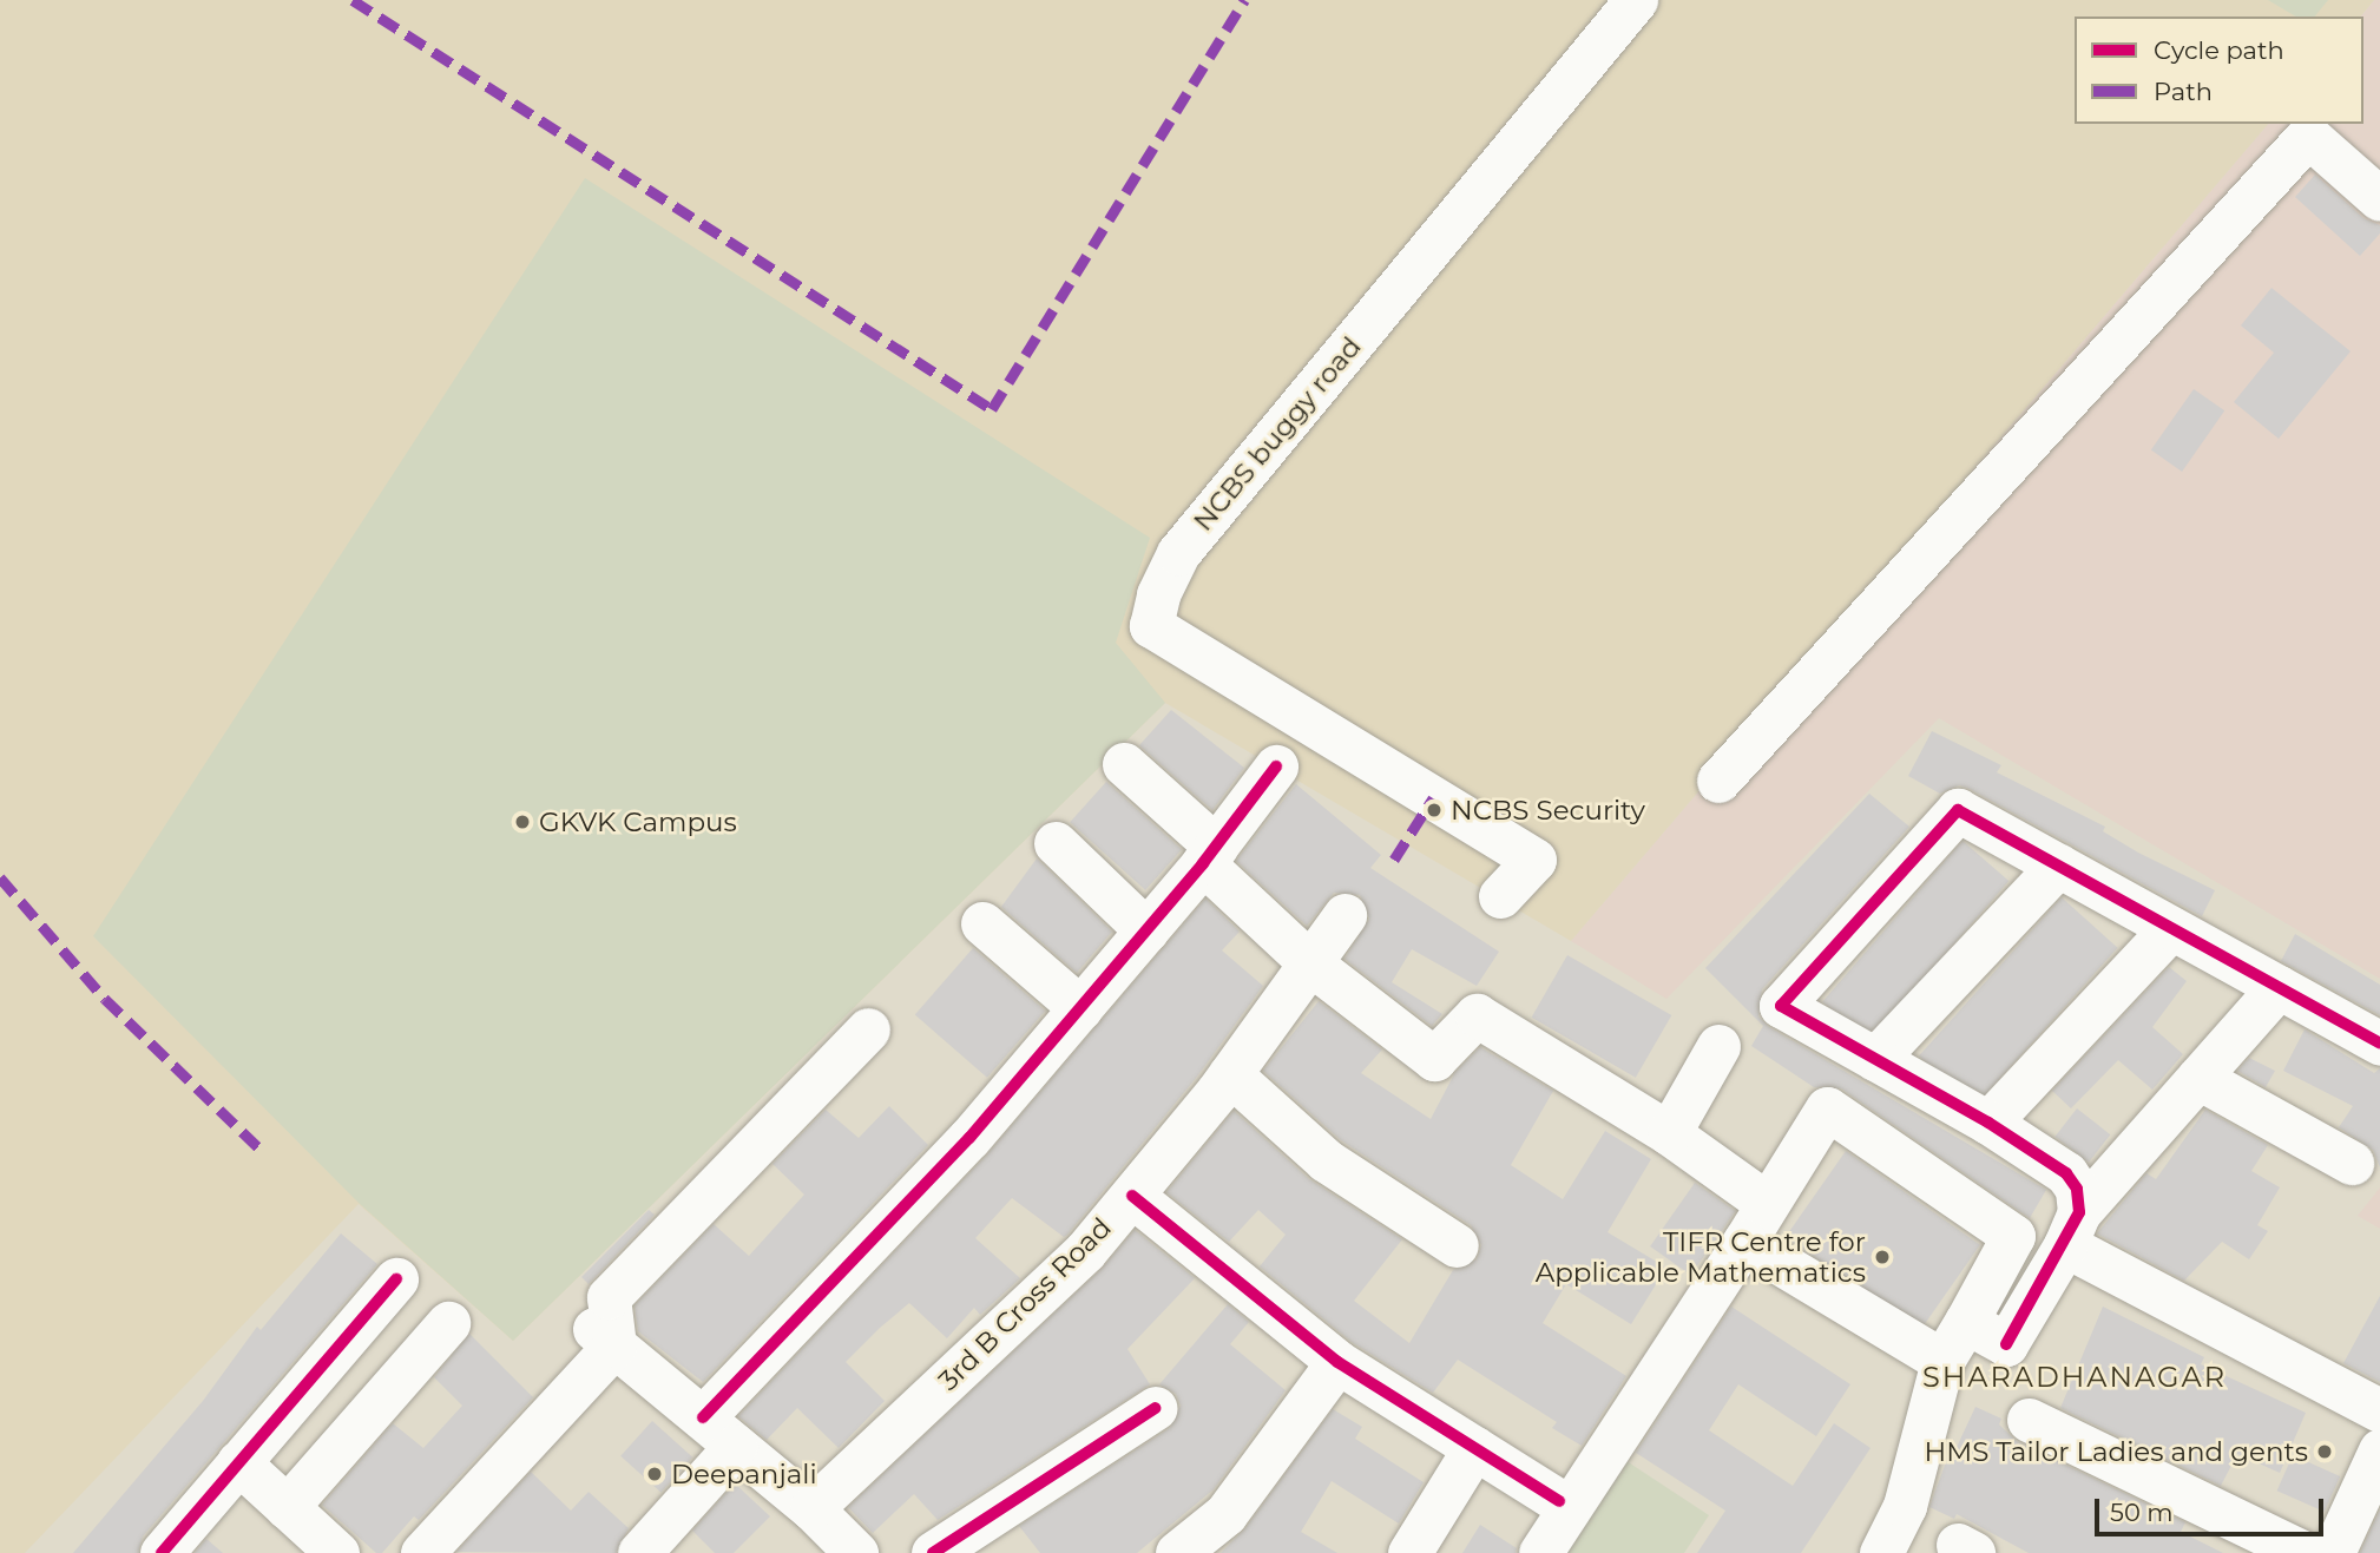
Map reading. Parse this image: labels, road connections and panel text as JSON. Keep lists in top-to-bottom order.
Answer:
{
  "streets": {
    "street": ["NCBS buggy road", "3rd B Cross Road"]
  },
  "districts": ["SHARADHANAGAR"],
  "places": [
    "NCBS Security",
    "GKVK Campus",
    "TIFR Centre for Applicable Mathematics",
    "HMS Tailor Ladies and gents",
    "Deepanjali"
  ],
  "legend": ["Cycle path", "Path"],
  "scale_bar": "50 m"
}
